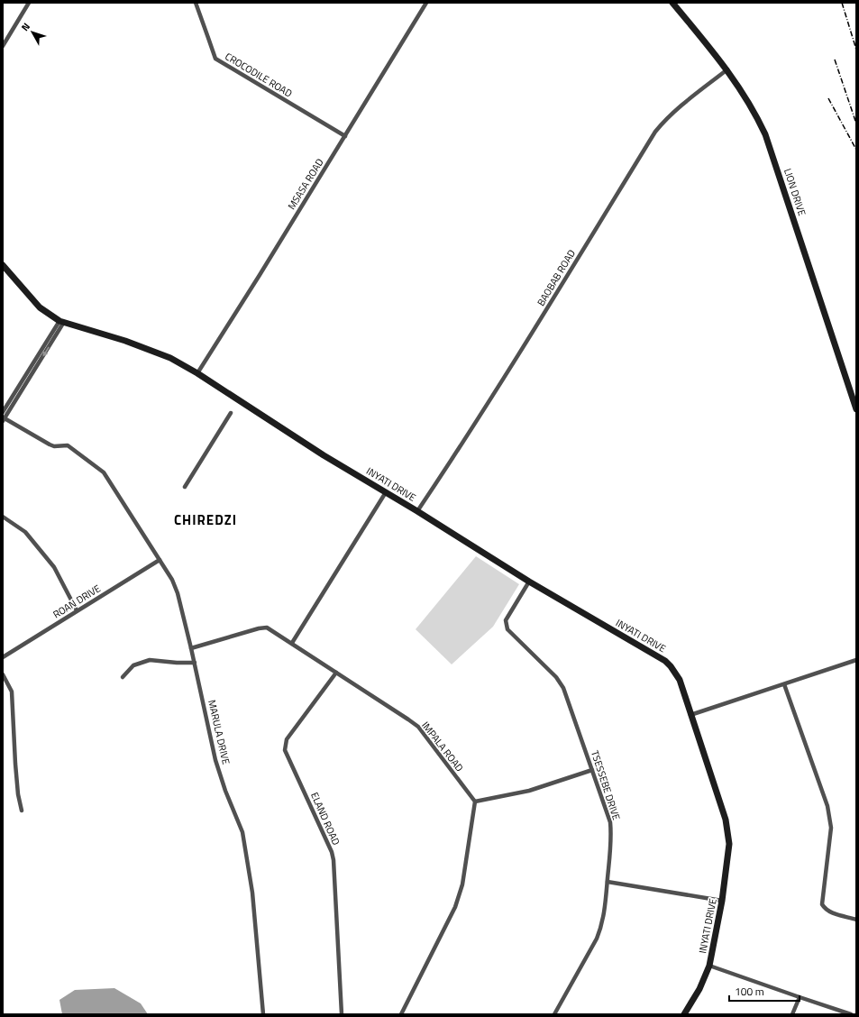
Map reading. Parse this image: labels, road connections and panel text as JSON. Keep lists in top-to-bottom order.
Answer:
{
  "streets": {
    "street": [
      "CROCODILE ROAD",
      "MSASA ROAD",
      "LION DRIVE",
      "BAOBAB ROAD",
      "INYATI DRIVE",
      "ROAN DRIVE",
      "MARULA DRIVE",
      "IMPALA ROAD",
      "TSESSEBE DRIVE",
      "ELAND ROAD"
    ]
  },
  "crossings": [
    ["CROCODILE ROAD", "MSASA ROAD"],
    ["MSASA ROAD", "INYATI DRIVE"],
    ["LION DRIVE", "BAOBAB ROAD"],
    ["BAOBAB ROAD", "INYATI DRIVE"],
    ["INYATI DRIVE", "TSESSEBE DRIVE"],
    ["ROAN DRIVE", "MARULA DRIVE"],
    ["MARULA DRIVE", "IMPALA ROAD"],
    ["IMPALA ROAD", "ELAND ROAD"]
  ],
  "districts": ["CHIREDZI"],
  "scale_bar": "100 m",
  "north": "top left"
}
